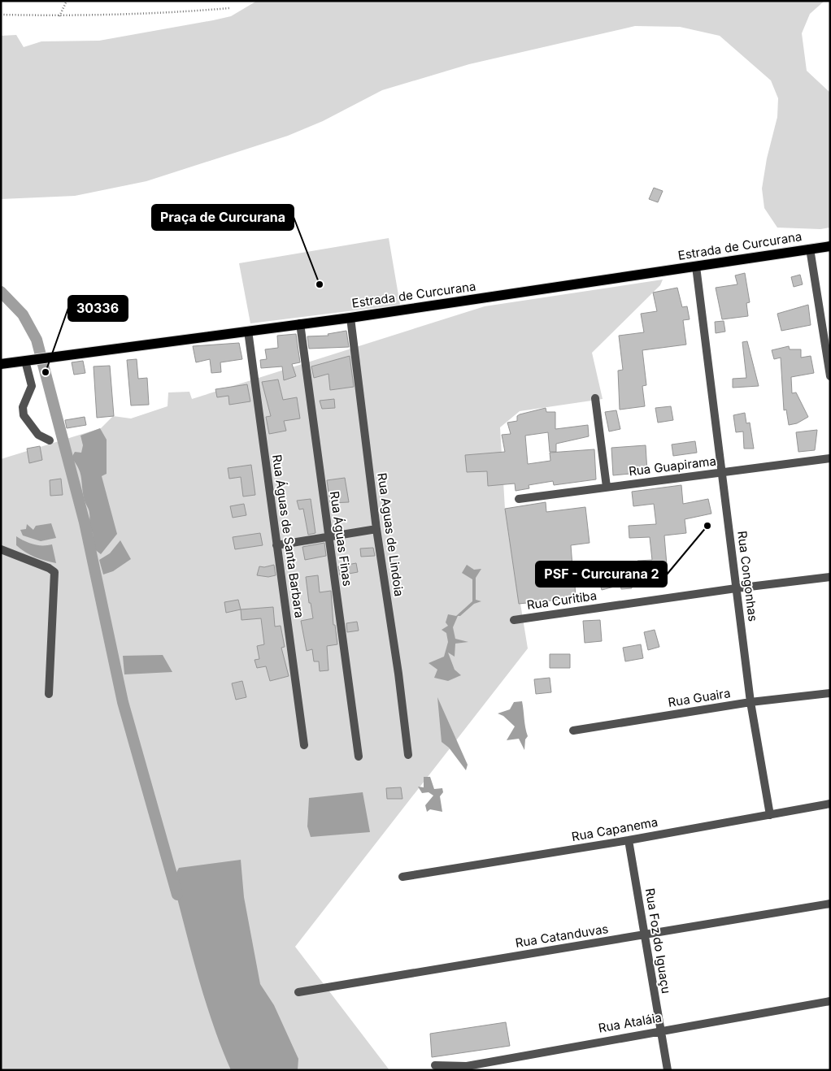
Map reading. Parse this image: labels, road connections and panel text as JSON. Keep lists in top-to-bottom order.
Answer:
{
  "streets": {
    "main road": ["Estrada de Curcurana"],
    "street": [
      "Rua Guapirama",
      "Rua Aguas de Lindoia",
      "Rua Águas de Santa Barbara",
      "Rua Águas Finas",
      "Rua Congonhas",
      "Rua Curitiba",
      "Rua Guaira",
      "Rua Capanema",
      "Rua Catanduvas",
      "Rua Foz do Iguaçu",
      "Rua Ataláia"
    ]
  },
  "crossings": [
    ["Estrada de Curcurana", "Rua Aguas de Lindoia"],
    ["Estrada de Curcurana", "Rua Águas de Santa Barbara"],
    ["Estrada de Curcurana", "Rua Águas Finas"],
    ["Estrada de Curcurana", "Rua Congonhas"],
    ["Rua Guapirama", "Rua Congonhas"],
    ["Rua Congonhas", "Rua Curitiba"],
    ["Rua Congonhas", "Rua Guaira"],
    ["Rua Congonhas", "Rua Capanema"],
    ["Rua Capanema", "Rua Foz do Iguaçu"],
    ["Rua Catanduvas", "Rua Foz do Iguaçu"],
    ["Rua Foz do Iguaçu", "Rua Ataláia"]
  ],
  "places": ["Praça de Curcurana", "30336", "PSF - Curcurana 2"]
}
